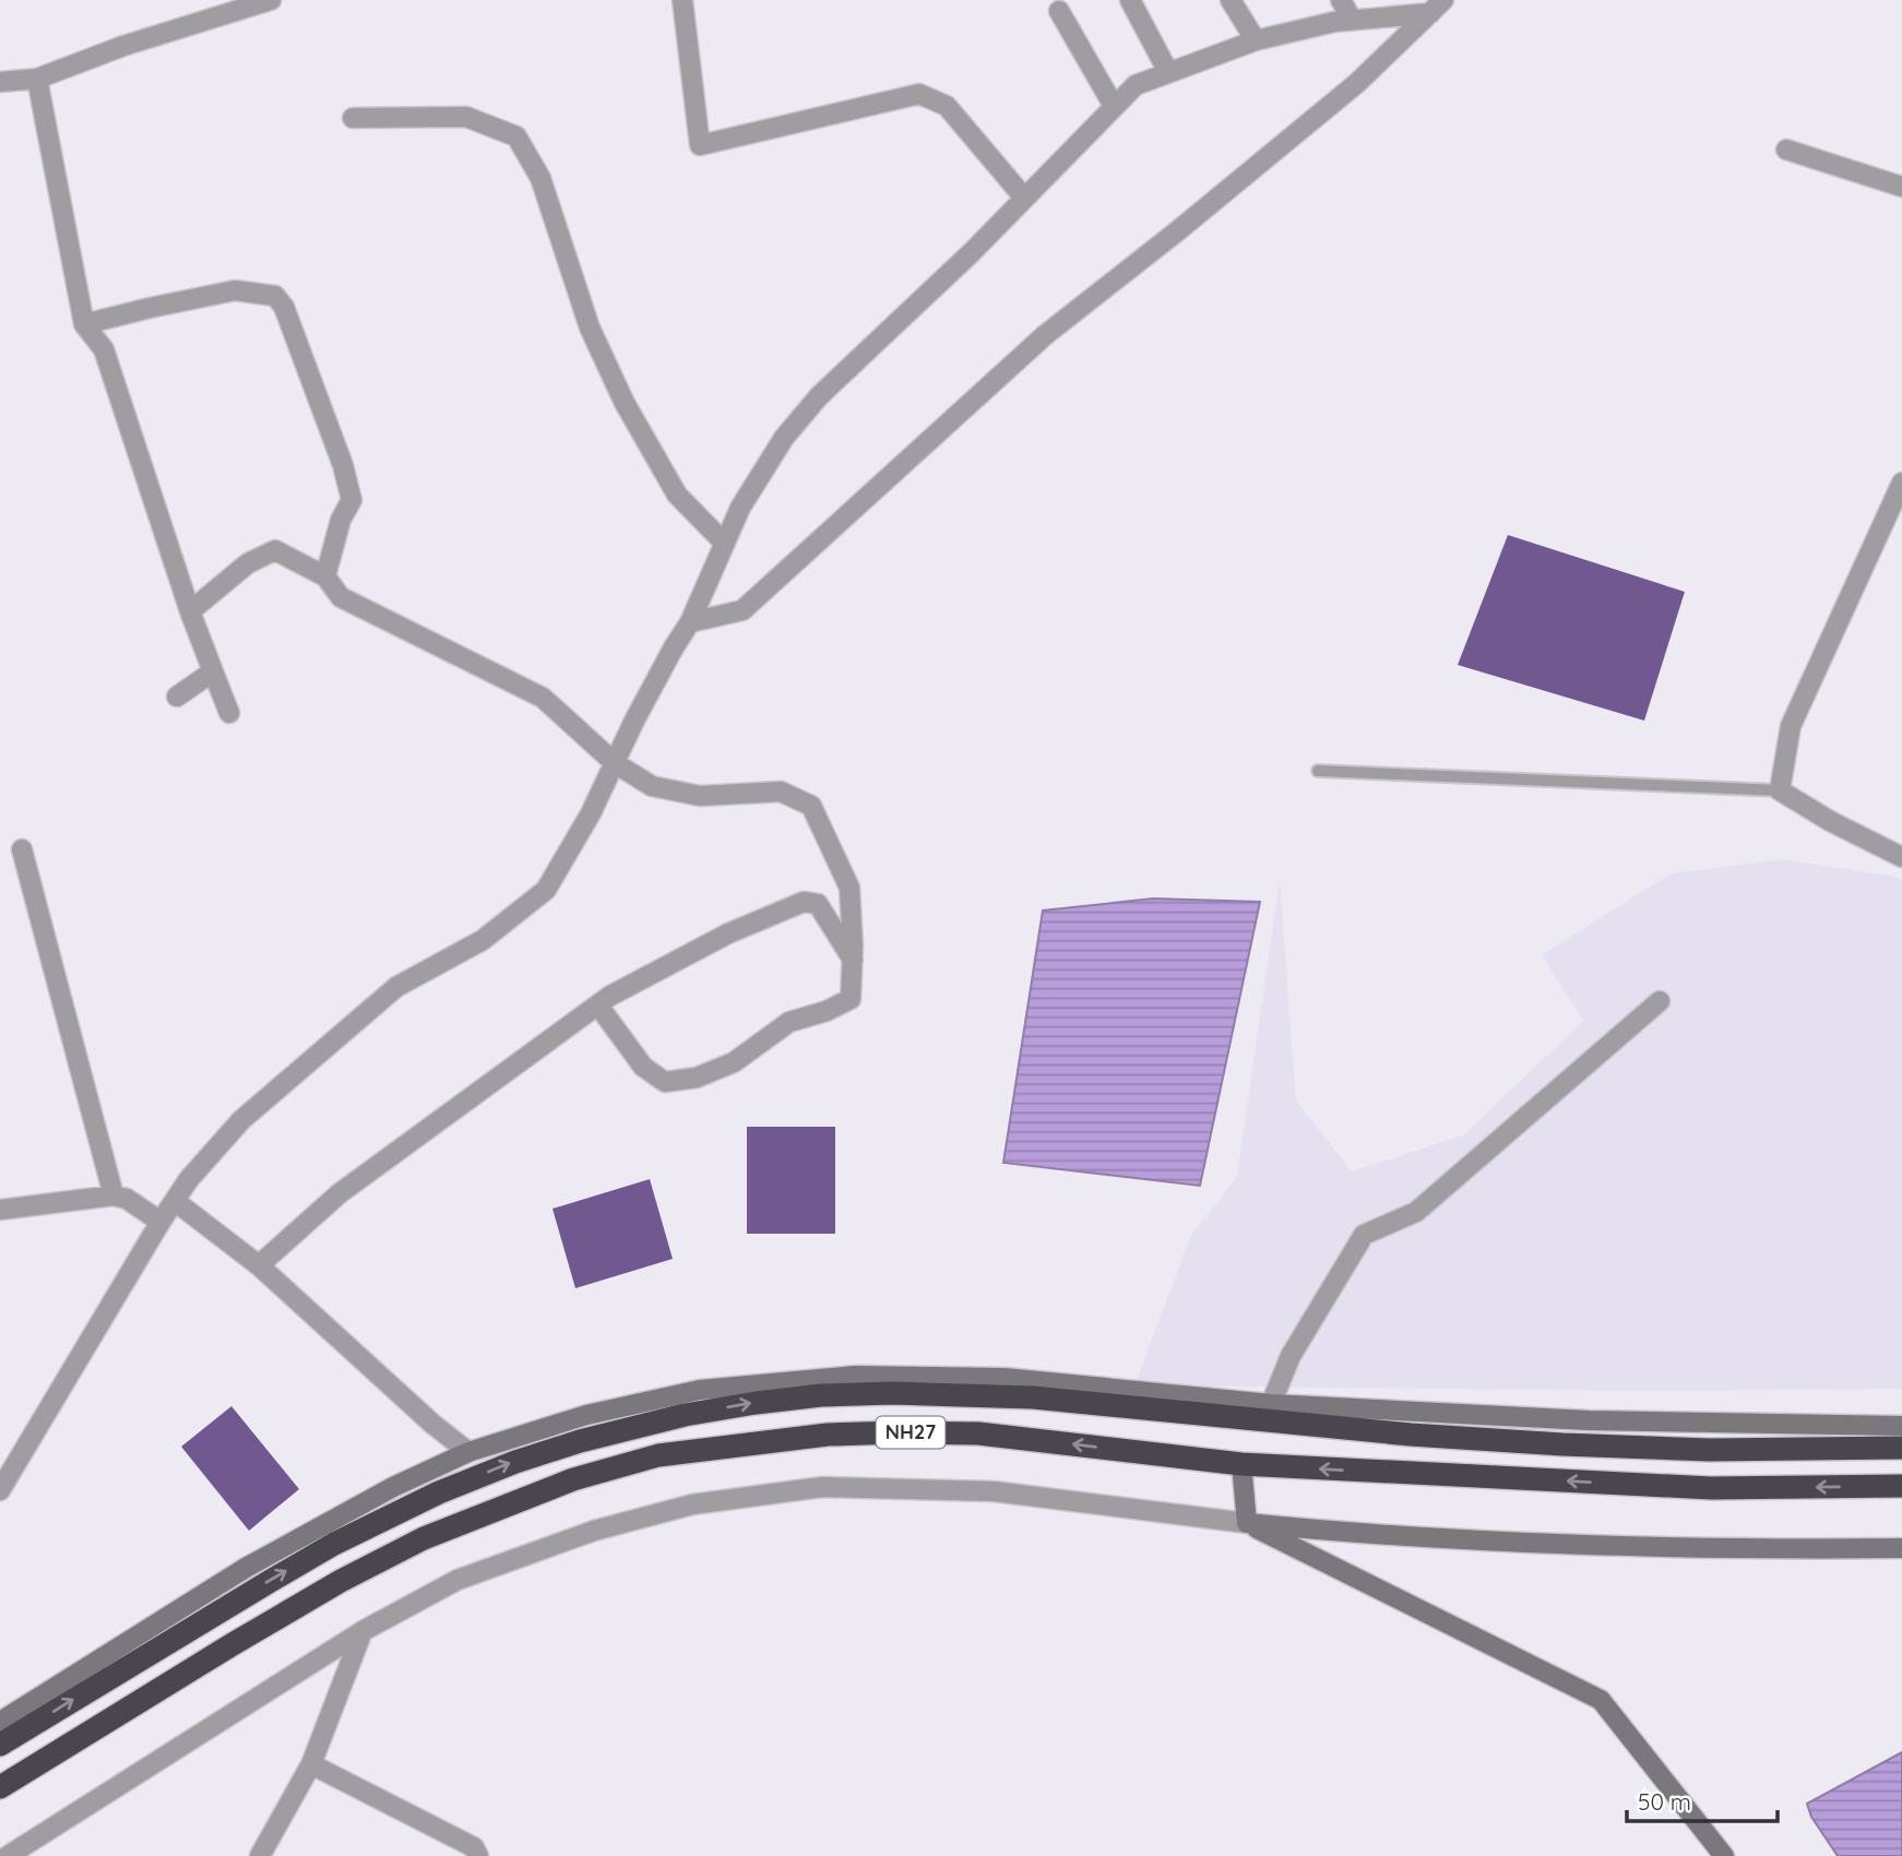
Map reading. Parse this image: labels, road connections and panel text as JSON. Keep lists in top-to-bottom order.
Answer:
{
  "streets": {
    "highway": ["NH27"]
  },
  "scale_bar": "50 m"
}
